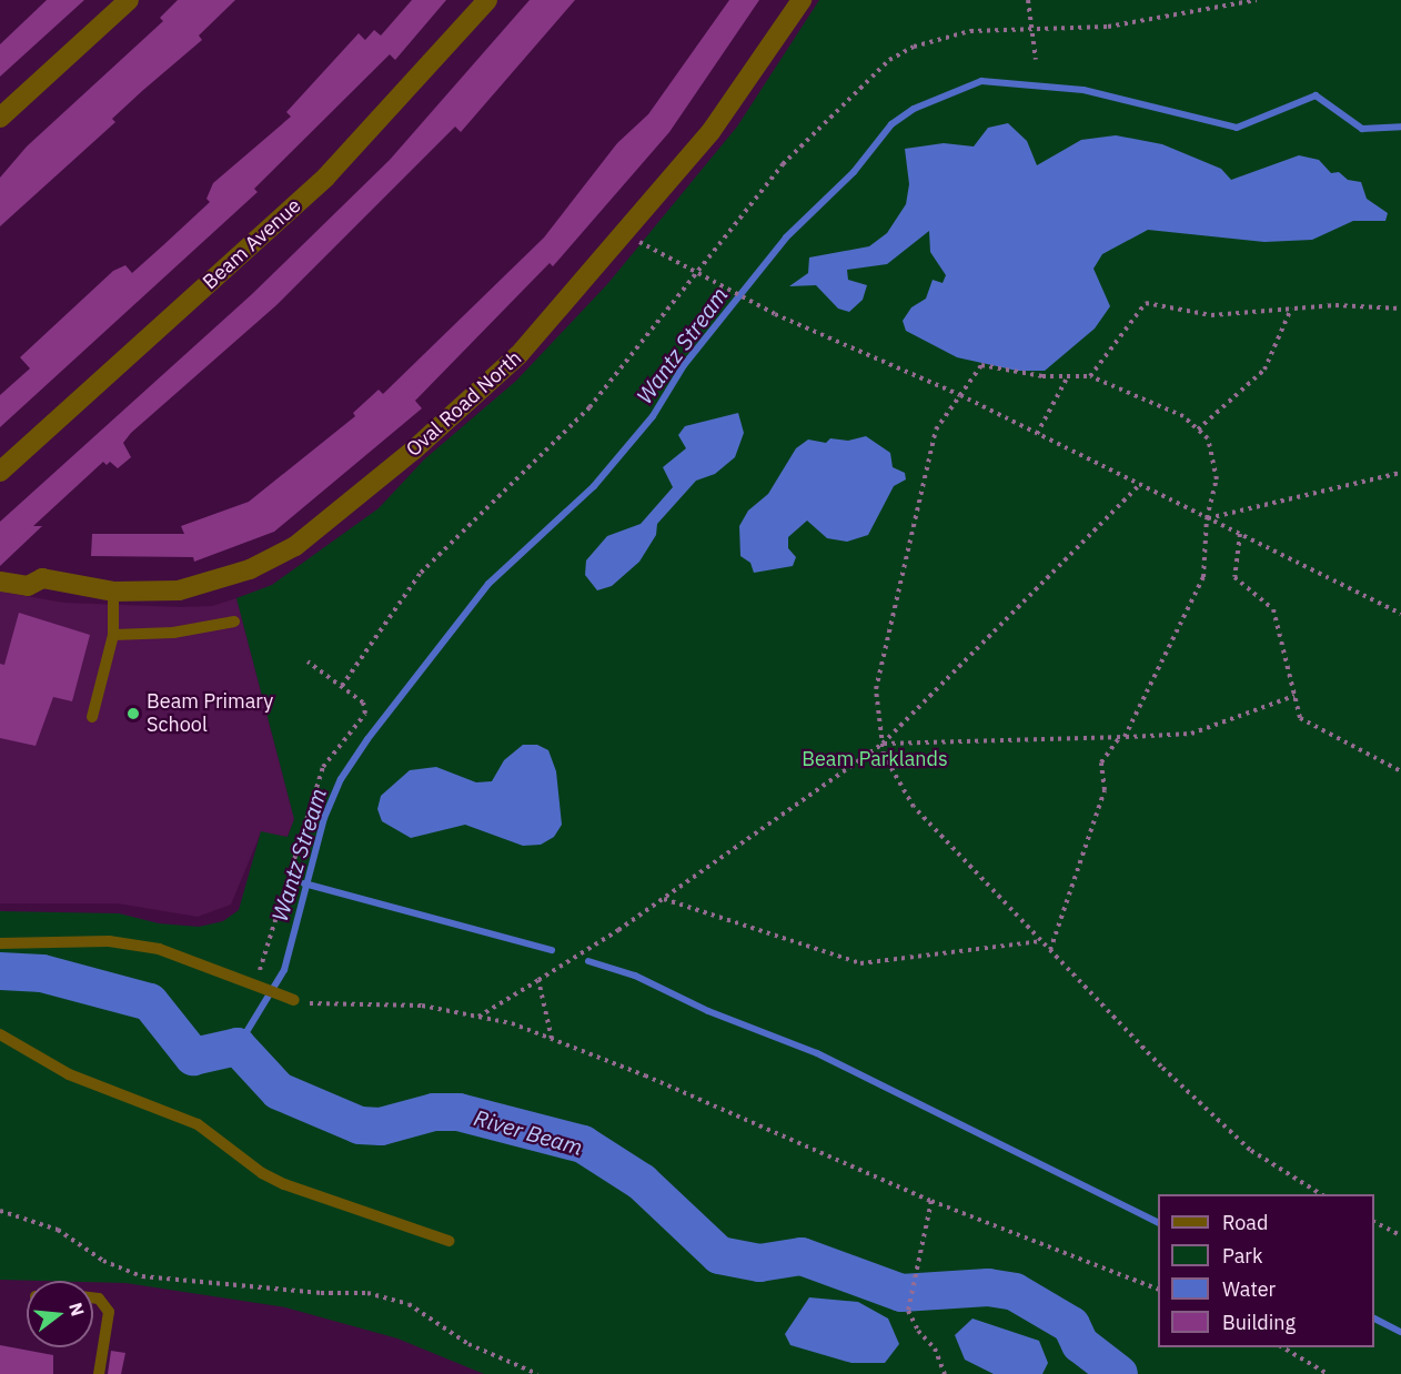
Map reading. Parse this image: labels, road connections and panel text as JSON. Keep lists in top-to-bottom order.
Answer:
{
  "streets": {
    "street": ["Beam Avenue", "Oval Road North"]
  },
  "water": ["Wantz Stream", "River Beam"],
  "parks": ["Beam Parklands"],
  "places": ["Beam Primary School"],
  "legend": [
    "Road",
    "Park",
    "Water",
    "Building"
  ],
  "north": "right"
}
